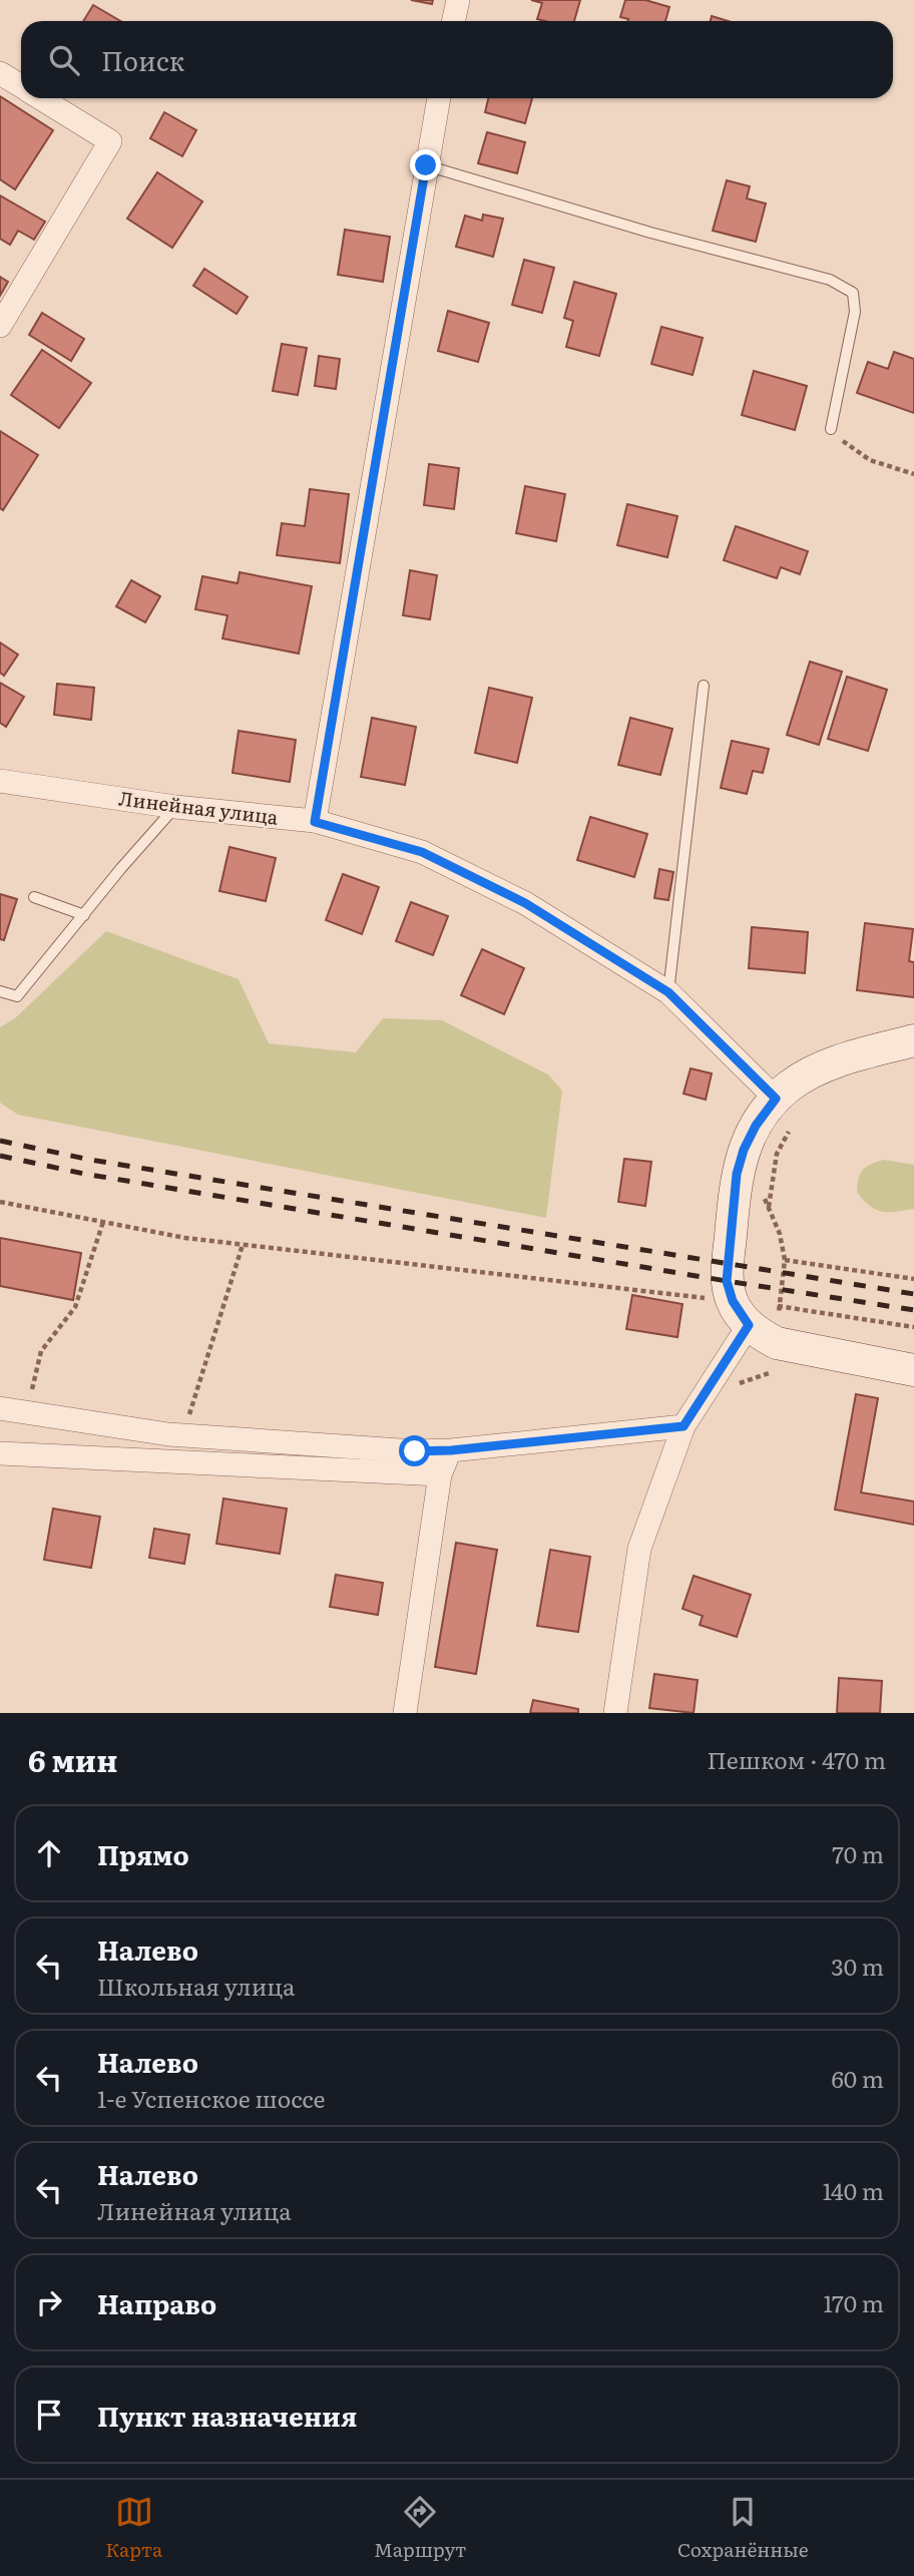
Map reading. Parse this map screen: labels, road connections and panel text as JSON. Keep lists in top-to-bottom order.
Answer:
{
  "streets": {
    "street": ["Линейная улица"]
  },
  "page": {
    "search": "Поиск",
    "heading": ["6 мин", "Пешком · 470 m"],
    "list": [
      ["Прямо", "70 m"],
      ["Налево", "Школьная улица", "30 m"],
      ["Налево", "1-е Успенское шоссе", "60 m"],
      ["Налево", "Линейная улица", "140 m"],
      ["Направо", "170 m"],
      "Пункт назначения"
    ],
    "nav": ["Карта", "Маршрут", "Сохранённые"]
  }
}
